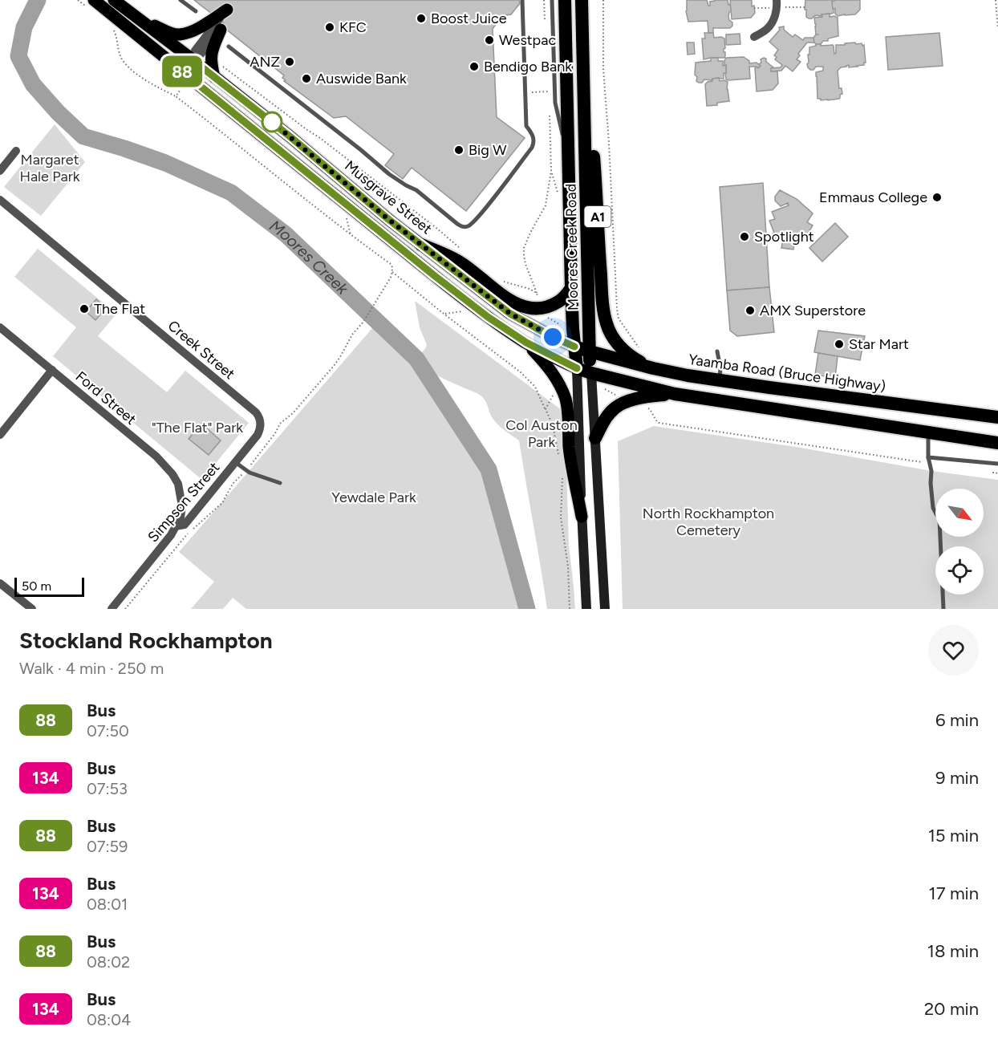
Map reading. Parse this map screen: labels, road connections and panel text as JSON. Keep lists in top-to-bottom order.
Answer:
{
  "streets": {
    "highway": ["A1", "Moores Creek Road", "Yaamba Road (Bruce Highway)"],
    "main road": ["Musgrave Street"],
    "street": ["Creek Street", "Ford Street", "Simpson Street"]
  },
  "crossings": [
    ["Musgrave Street", "Moores Creek Road"],
    ["Musgrave Street", "Yaamba Road (Bruce Highway)"],
    ["A1", "Moores Creek Road"],
    ["A1", "Yaamba Road (Bruce Highway)"],
    ["Moores Creek Road", "Yaamba Road (Bruce Highway)"],
    ["Creek Street", "Simpson Street"],
    ["Ford Street", "Simpson Street"]
  ],
  "water": ["Moores Creek"],
  "parks": [
    "Margaret Hale Park",
    "Col Auston Park",
    "\"The Flat\" Park",
    "Yewdale Park",
    "North Rockhampton Cemetery"
  ],
  "places": [
    "Boost Juice",
    "KFC",
    "Westpac",
    "ANZ",
    "Bendigo Bank",
    "Auswide Bank",
    "Big W",
    "Emmaus College",
    "Spotlight",
    "The Flat",
    "AMX Superstore",
    "Star Mart"
  ],
  "lines": ["bus line 88"],
  "scale_bar": "50 m",
  "north": "bottom right",
  "page": {
    "on_map": "88",
    "scale": "50 m",
    "heading": ["Stockland Rockhampton", "Walk · 4 min · 250 m"],
    "list": [
      {
        "mark": "88",
        "name": "Bus",
        "note": "07:50",
        "value": "6 min"
      },
      {
        "mark": "134",
        "name": "Bus",
        "note": "07:53",
        "value": "9 min"
      },
      {
        "mark": "88",
        "name": "Bus",
        "note": "07:59",
        "value": "15 min"
      },
      {
        "mark": "134",
        "name": "Bus",
        "note": "08:01",
        "value": "17 min"
      },
      {
        "mark": "88",
        "name": "Bus",
        "note": "08:02",
        "value": "18 min"
      },
      {
        "mark": "134",
        "name": "Bus",
        "note": "08:04",
        "value": "20 min"
      }
    ]
  }
}
